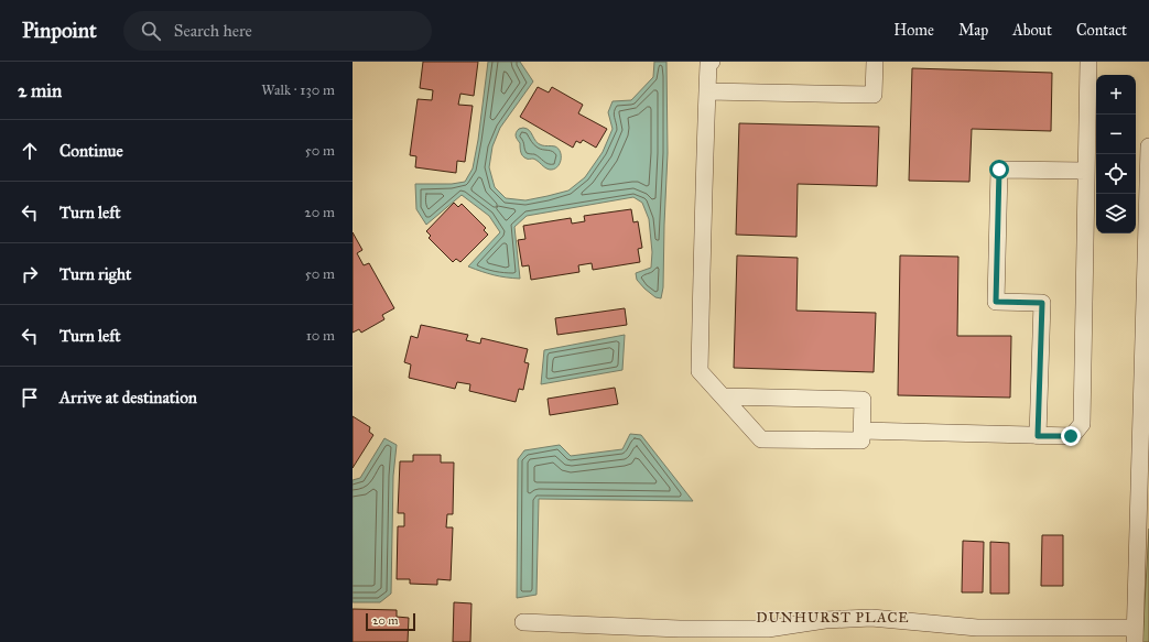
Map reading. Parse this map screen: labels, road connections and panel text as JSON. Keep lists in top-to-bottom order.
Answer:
{
  "districts": ["DUNHURST PLACE"],
  "scale_bar": "20 m",
  "page": {
    "header": "Pinpoint",
    "search": "Search here",
    "nav": [
      "Home",
      "Map",
      "About",
      "Contact"
    ],
    "heading": ["2 min", "Walk · 130 m"],
    "map_buttons": ["+", "−"],
    "list": [
      ["Continue", "50 m"],
      ["Turn left", "20 m"],
      ["Turn right", "50 m"],
      ["Turn left", "10 m"],
      "Arrive at destination"
    ],
    "scale": "20 m"
  }
}
